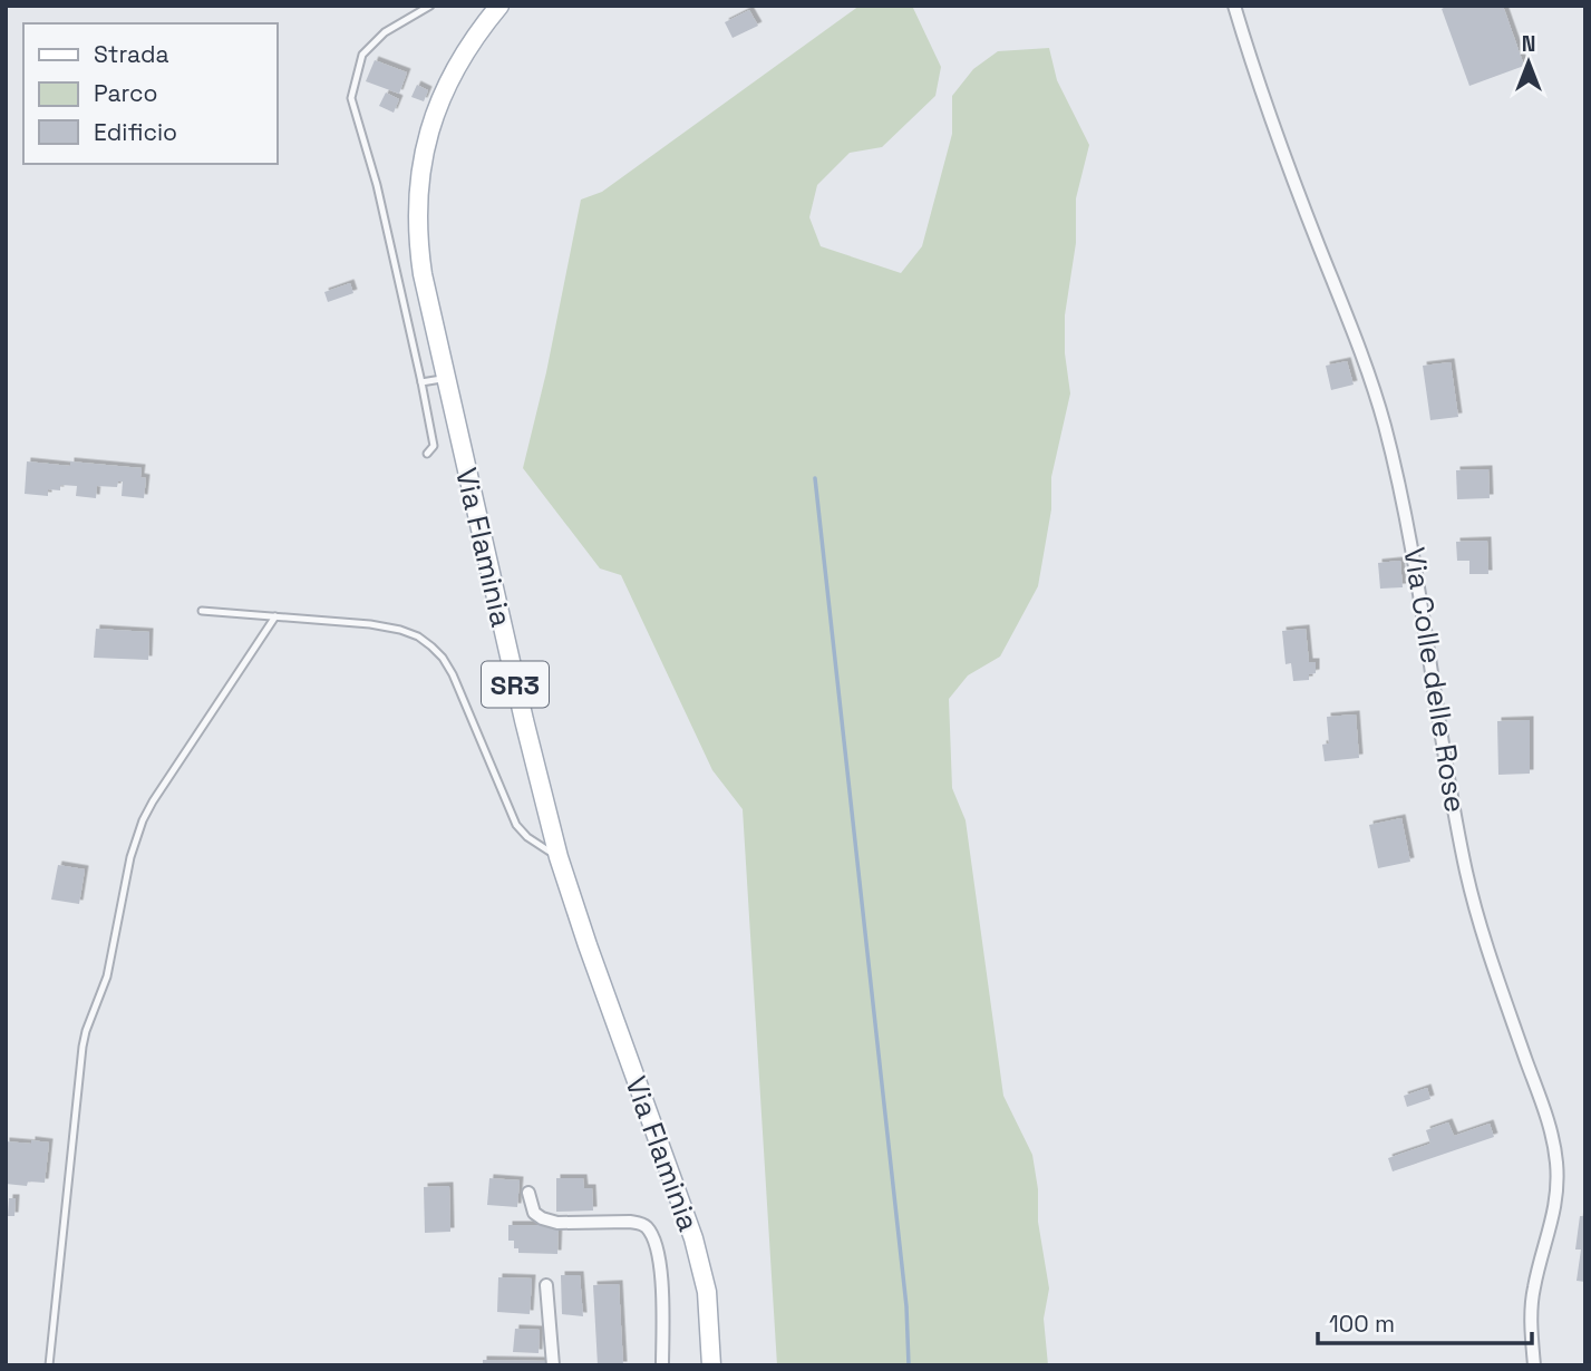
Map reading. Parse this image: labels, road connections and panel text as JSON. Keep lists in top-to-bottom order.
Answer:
{
  "streets": {
    "main road": ["Via Flaminia", "SR3"],
    "street": ["Via Colle delle Rose"]
  },
  "legend": ["Strada", "Parco", "Edificio"],
  "scale_bar": "100 m",
  "north": "top"
}
